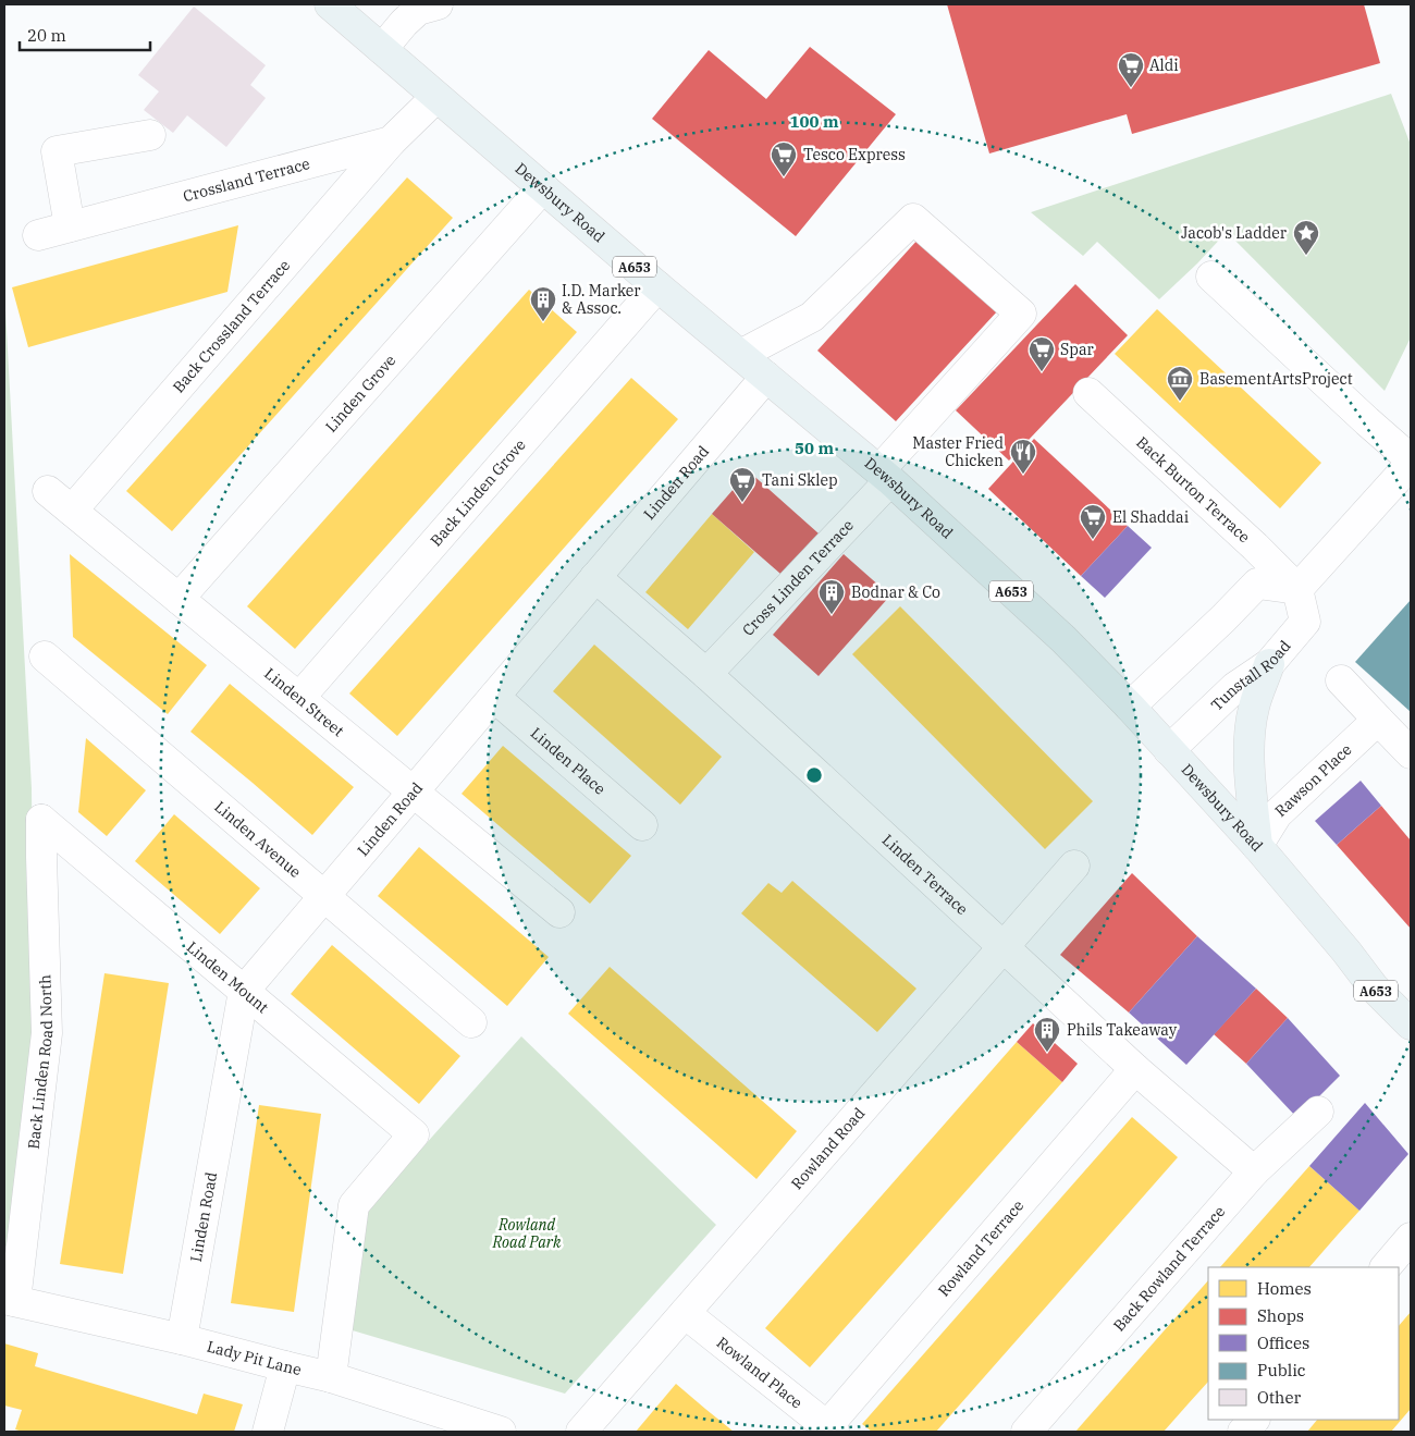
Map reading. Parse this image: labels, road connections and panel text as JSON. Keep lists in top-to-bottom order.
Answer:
{
  "streets": {
    "main road": ["Dewsbury Road", "A653"],
    "street": [
      "Crossland Terrace",
      "Back Crossland Terrace",
      "Linden Grove",
      "Linden Road",
      "Back Burton Terrace",
      "Back Linden Grove",
      "Cross Linden Terrace",
      "Tunstall Road",
      "Linden Street",
      "Linden Place",
      "Rawson Place",
      "Linden Avenue",
      "Linden Terrace",
      "Linden Mount",
      "Back Linden Road North",
      "Rowland Road",
      "Rowland Terrace",
      "Back Rowland Terrace",
      "Lady Pit Lane",
      "Rowland Place"
    ]
  },
  "crossings": [
    ["Crossland Terrace", "Dewsbury Road"],
    ["Crossland Terrace", "Back Crossland Terrace"],
    ["Dewsbury Road", "Linden Grove"],
    ["Dewsbury Road", "Linden Road"],
    ["Dewsbury Road", "Back Linden Grove"],
    ["Dewsbury Road", "Cross Linden Terrace"],
    ["Dewsbury Road", "Tunstall Road"],
    ["Dewsbury Road", "Rawson Place"],
    ["Back Crossland Terrace", "Linden Street"],
    ["Linden Grove", "Linden Street"],
    ["Linden Road", "Linden Street"],
    ["Linden Road", "Linden Place"],
    ["Linden Road", "Linden Avenue"],
    ["Linden Road", "Linden Terrace"],
    ["Linden Road", "Linden Mount"],
    ["Linden Road", "Lady Pit Lane"],
    ["Back Burton Terrace", "Tunstall Road"],
    ["Back Linden Grove", "Linden Street"],
    ["Cross Linden Terrace", "Linden Terrace"],
    ["Linden Terrace", "Rowland Road"],
    ["Linden Terrace", "Rowland Terrace"],
    ["Linden Terrace", "Back Rowland Terrace"],
    ["Linden Mount", "Back Linden Road North"],
    ["Linden Mount", "Lady Pit Lane"],
    ["Back Linden Road North", "Lady Pit Lane"],
    ["Rowland Road", "Rowland Place"],
    ["Rowland Terrace", "Rowland Place"]
  ],
  "parks": ["Rowland Road Park"],
  "places": {
    "supermarket": [
      "Aldi",
      "Tesco Express",
      "Spar",
      "Tani Sklep",
      "El Shaddai"
    ],
    "place": ["Jacob's Ladder"],
    "building": ["I.D. Marker & Assoc.", "Bodnar & Co", "Phils Takeaway"],
    "museum": ["BasementArtsProject"],
    "restaurant": ["Master Fried Chicken"]
  },
  "legend": [
    "Homes",
    "Shops",
    "Offices",
    "Public",
    "Other"
  ],
  "scale_bar": "20 m",
  "rings": ["100 m", "50 m"]
}
